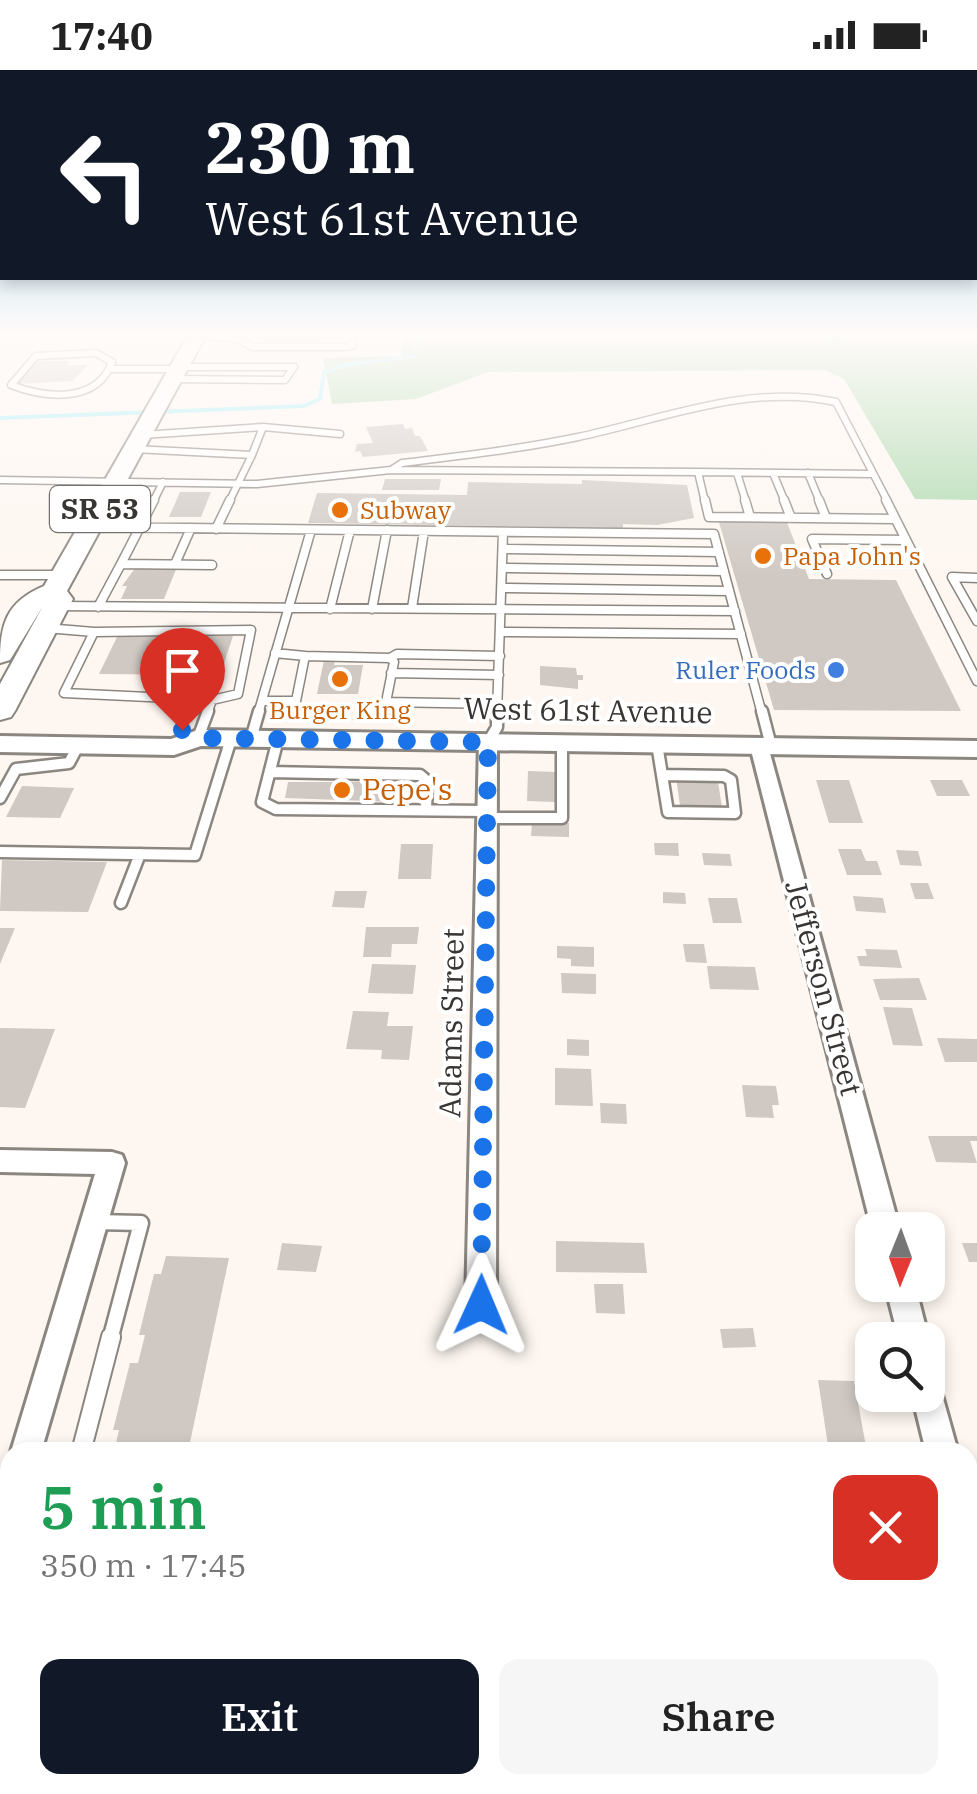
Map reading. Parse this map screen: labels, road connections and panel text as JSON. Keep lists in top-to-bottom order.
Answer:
{
  "streets": {
    "main road": ["SR 53", "West 61st Avenue"],
    "street": ["Jefferson Street", "Adams Street"]
  },
  "crossings": [
    ["West 61st Avenue", "Jefferson Street"],
    ["West 61st Avenue", "Adams Street"]
  ],
  "places": [
    "Subway",
    "Papa John's",
    "Ruler Foods",
    "Burger King",
    "Pepe's"
  ],
  "north": "bottom",
  "page": {
    "status": "17:40",
    "turn": ["230 m", "West 61st Avenue"],
    "heading": ["5 min", "350 m · 17:45"],
    "buttons": ["Exit", "Share"]
  }
}
